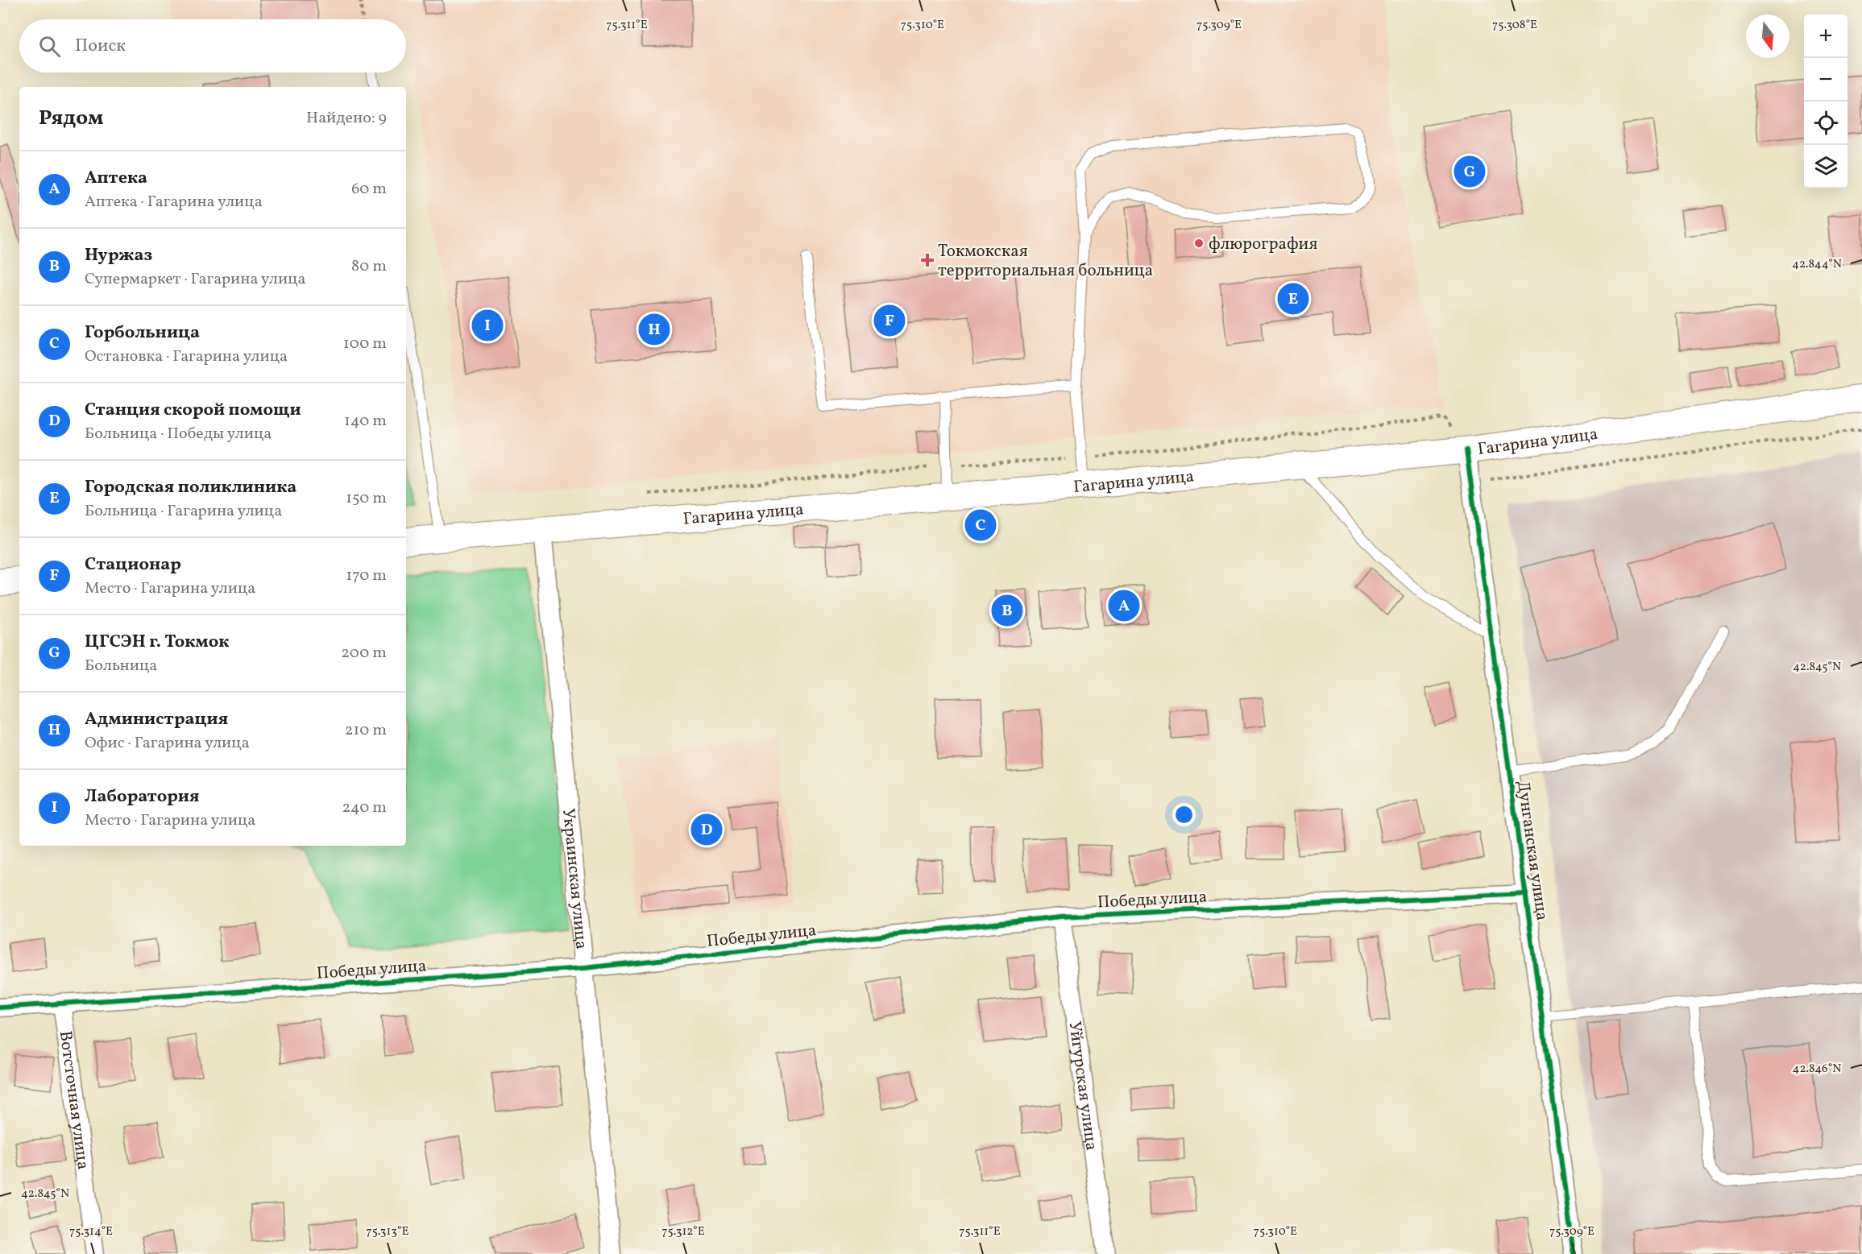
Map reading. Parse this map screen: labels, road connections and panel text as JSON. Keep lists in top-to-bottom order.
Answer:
{
  "streets": {
    "main road": ["Гагарина улица"],
    "street": [
      "Дунганская улица",
      "Украинская улица",
      "Победы улица",
      "Уйгурская улица",
      "Вотсточная улица"
    ]
  },
  "crossings": [
    ["Гагарина улица", "Дунганская улица"],
    ["Гагарина улица", "Украинская улица"],
    ["Дунганская улица", "Победы улица"],
    ["Украинская улица", "Победы улица"],
    ["Победы улица", "Уйгурская улица"],
    ["Победы улица", "Вотсточная улица"]
  ],
  "places": {
    "other": ["флюрография"],
    "health": ["Токмокская территориальная больница"]
  },
  "north": "bottom",
  "page": {
    "map_buttons": ["+", "−"],
    "search": "Поиск",
    "heading": ["Рядом", "Найдено: 9"],
    "list": [
      {
        "mark": "A",
        "name": "Аптека",
        "note": "Аптека · Гагарина улица",
        "value": "60 m"
      },
      {
        "mark": "B",
        "name": "Нуржаз",
        "note": "Супермаркет · Гагарина улица",
        "value": "80 m"
      },
      {
        "mark": "C",
        "name": "Горбольница",
        "note": "Остановка · Гагарина улица",
        "value": "100 m"
      },
      {
        "mark": "D",
        "name": "Станция скорой помощи",
        "note": "Больница · Победы улица",
        "value": "140 m"
      },
      {
        "mark": "E",
        "name": "Городская поликлиника",
        "note": "Больница · Гагарина улица",
        "value": "150 m"
      },
      {
        "mark": "F",
        "name": "Cтационар",
        "note": "Место · Гагарина улица",
        "value": "170 m"
      },
      {
        "mark": "G",
        "name": "ЦГСЭН г. Токмок",
        "note": "Больница",
        "value": "200 m"
      },
      {
        "mark": "H",
        "name": "Администрация",
        "note": "Офис · Гагарина улица",
        "value": "210 m"
      },
      {
        "mark": "I",
        "name": "Лаборатория",
        "note": "Место · Гагарина улица",
        "value": "240 m"
      }
    ],
    "pins": [
      "G",
      "E",
      "F",
      "I",
      "H",
      "C",
      "A",
      "B",
      "D"
    ]
  },
  "coordinates": [
    "75.311°E",
    "75.310°E",
    "75.309°E",
    "75.308°E",
    "42.844°N",
    "42.845°N",
    "42.846°N",
    "75.314°E",
    "75.313°E",
    "75.312°E"
  ]
}
